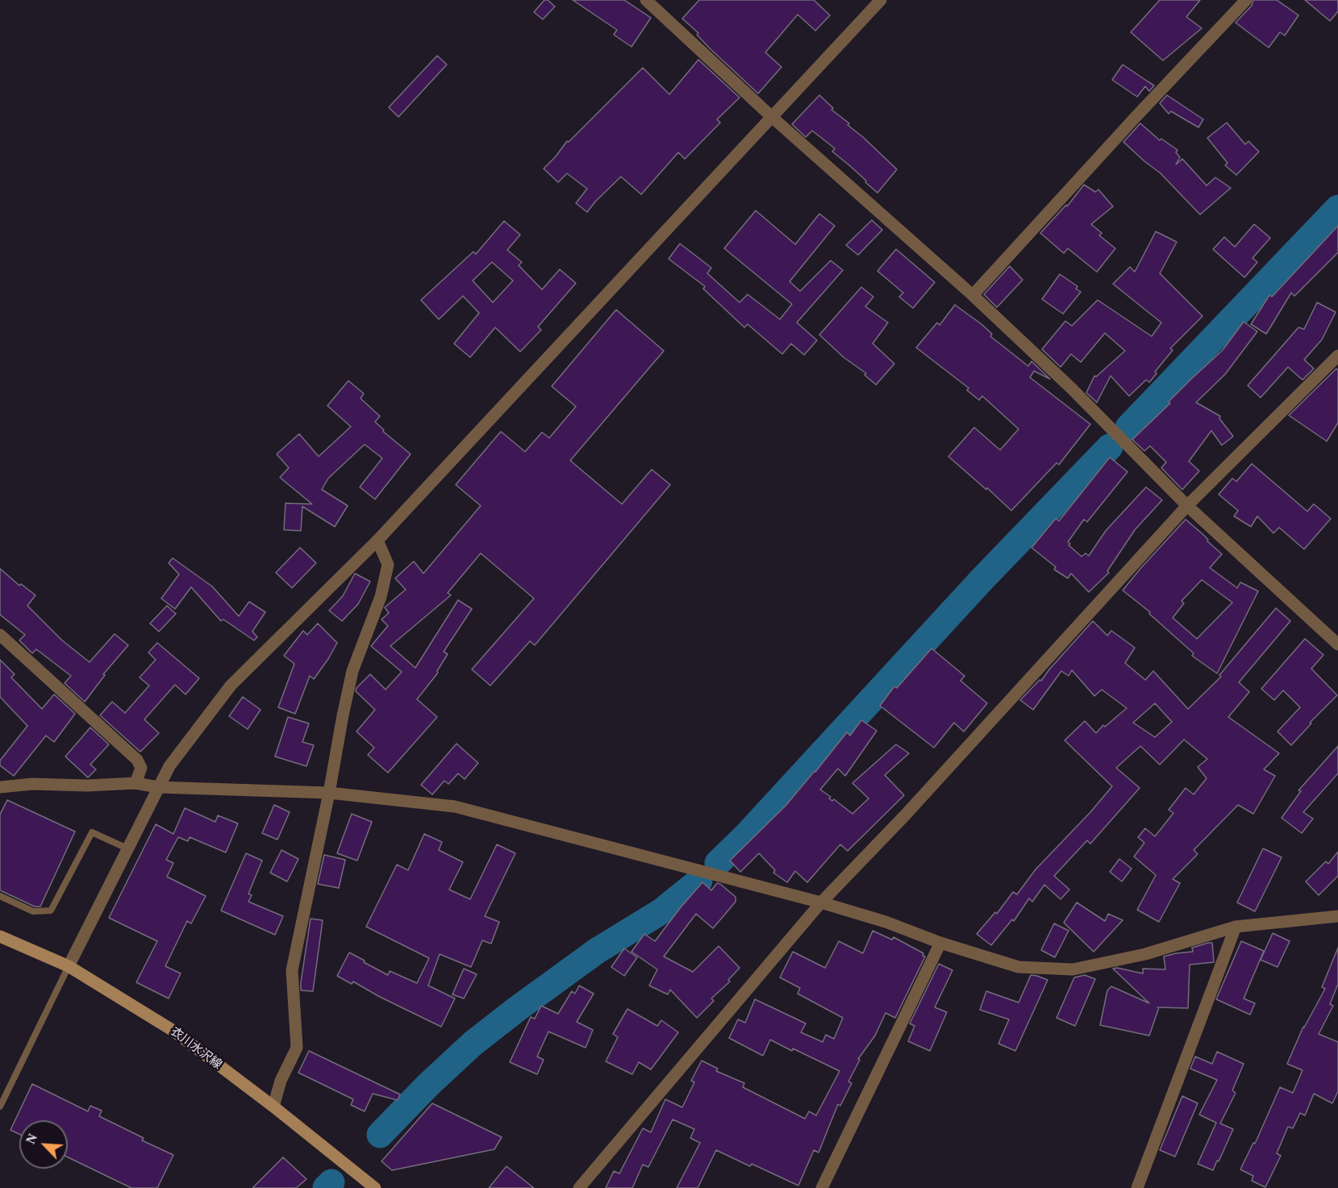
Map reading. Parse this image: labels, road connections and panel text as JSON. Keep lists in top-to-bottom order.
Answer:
{
  "streets": {
    "main road": ["衣川水沢線"]
  },
  "north": "top left"
}
